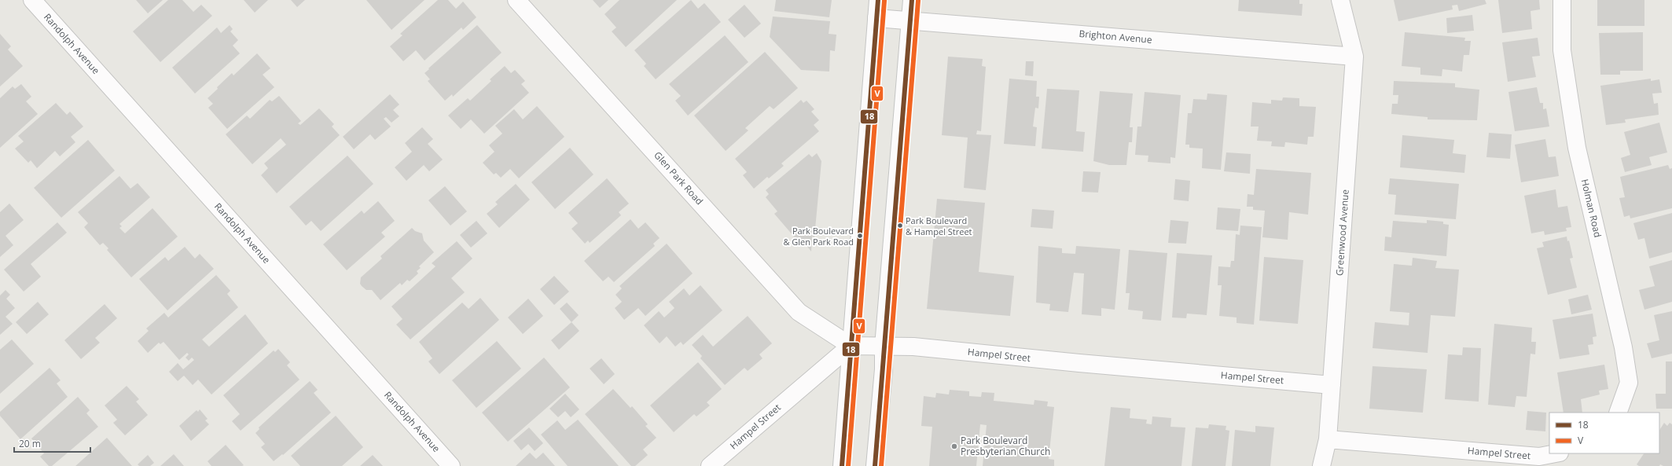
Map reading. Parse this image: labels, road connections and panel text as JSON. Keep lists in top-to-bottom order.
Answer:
{
  "streets": {
    "street": [
      "Brighton Avenue",
      "Randolph Avenue",
      "Glen Park Road",
      "Holman Road",
      "Greenwood Avenue",
      "Hampel Street"
    ]
  },
  "crossings": [
    ["Brighton Avenue", "Greenwood Avenue"],
    ["Glen Park Road", "Hampel Street"],
    ["Greenwood Avenue", "Hampel Street"]
  ],
  "places": ["Park Boulevard & Hampel Street", "Park Boulevard & Glen Park Road", "Park Boulevard Presbyterian Church"],
  "lines": ["transit line 18", "transit line V"],
  "legend": ["18", "V"],
  "scale_bar": "20 m"
}
